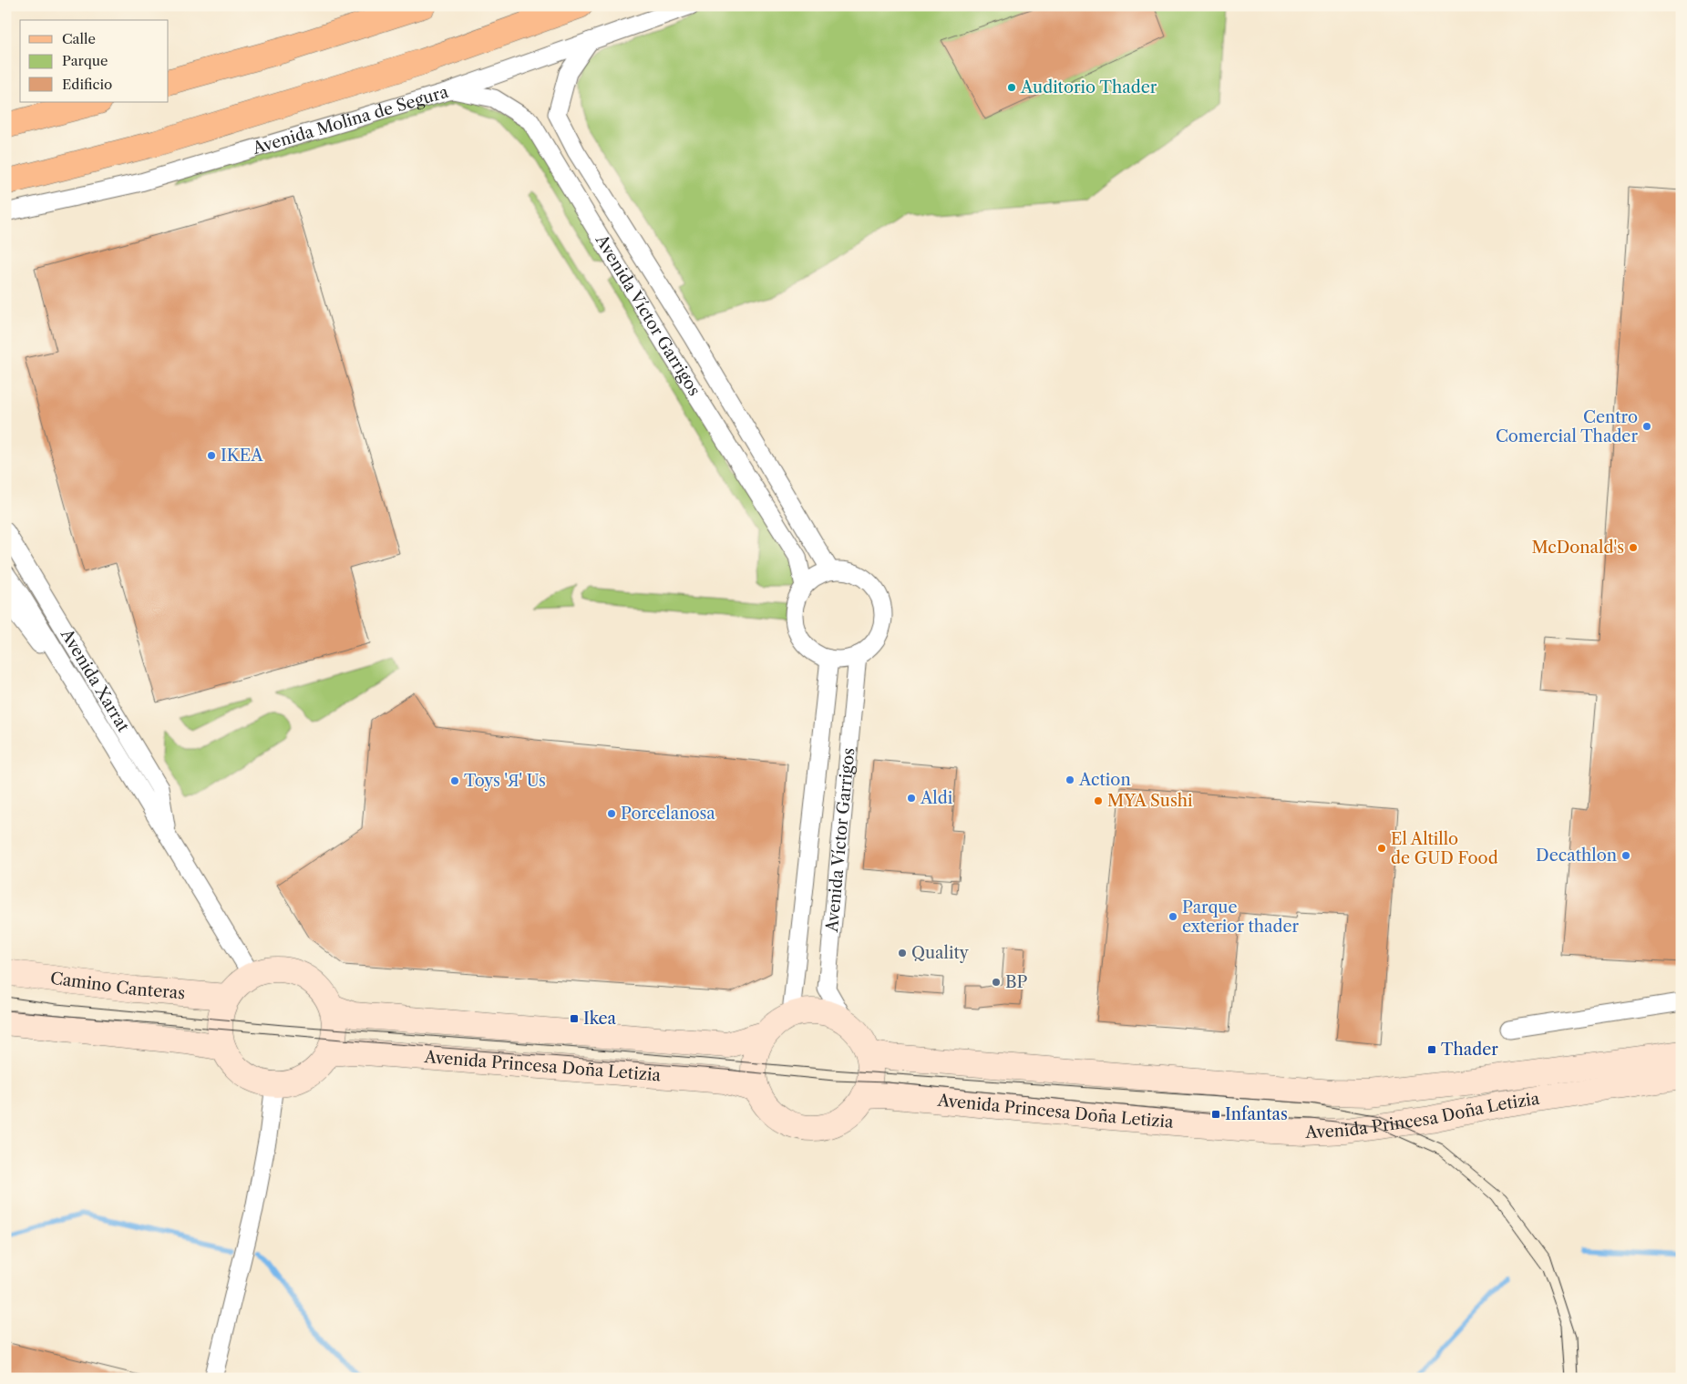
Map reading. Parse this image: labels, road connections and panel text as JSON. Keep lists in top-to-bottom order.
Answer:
{
  "streets": {
    "street": [
      "Avenida Molina de Segura",
      "Avenida Víctor Garrigos",
      "Avenida Xarrat",
      "Camino Canteras",
      "Avenida Princesa Doña Letizia"
    ]
  },
  "crossings": [
    ["Avenida Molina de Segura", "Avenida Víctor Garrigos"],
    ["Avenida Víctor Garrigos", "Avenida Princesa Doña Letizia"],
    ["Avenida Xarrat", "Camino Canteras"],
    ["Avenida Xarrat", "Avenida Princesa Doña Letizia"],
    ["Camino Canteras", "Avenida Princesa Doña Letizia"]
  ],
  "places": {
    "other": [
      "Auditorio Thader",
      "Centro Comercial Thader",
      "IKEA",
      "McDonald's",
      "Action",
      "Toys 'Я' Us",
      "Aldi",
      "MYA Sushi",
      "Porcelanosa",
      "El Altillo de GUD Food",
      "Decathlon",
      "Parque exterior thader",
      "Quality",
      "BP"
    ],
    "transit": ["Ikea", "Thader", "Infantas"]
  },
  "legend": ["Calle", "Parque", "Edificio"]
}
